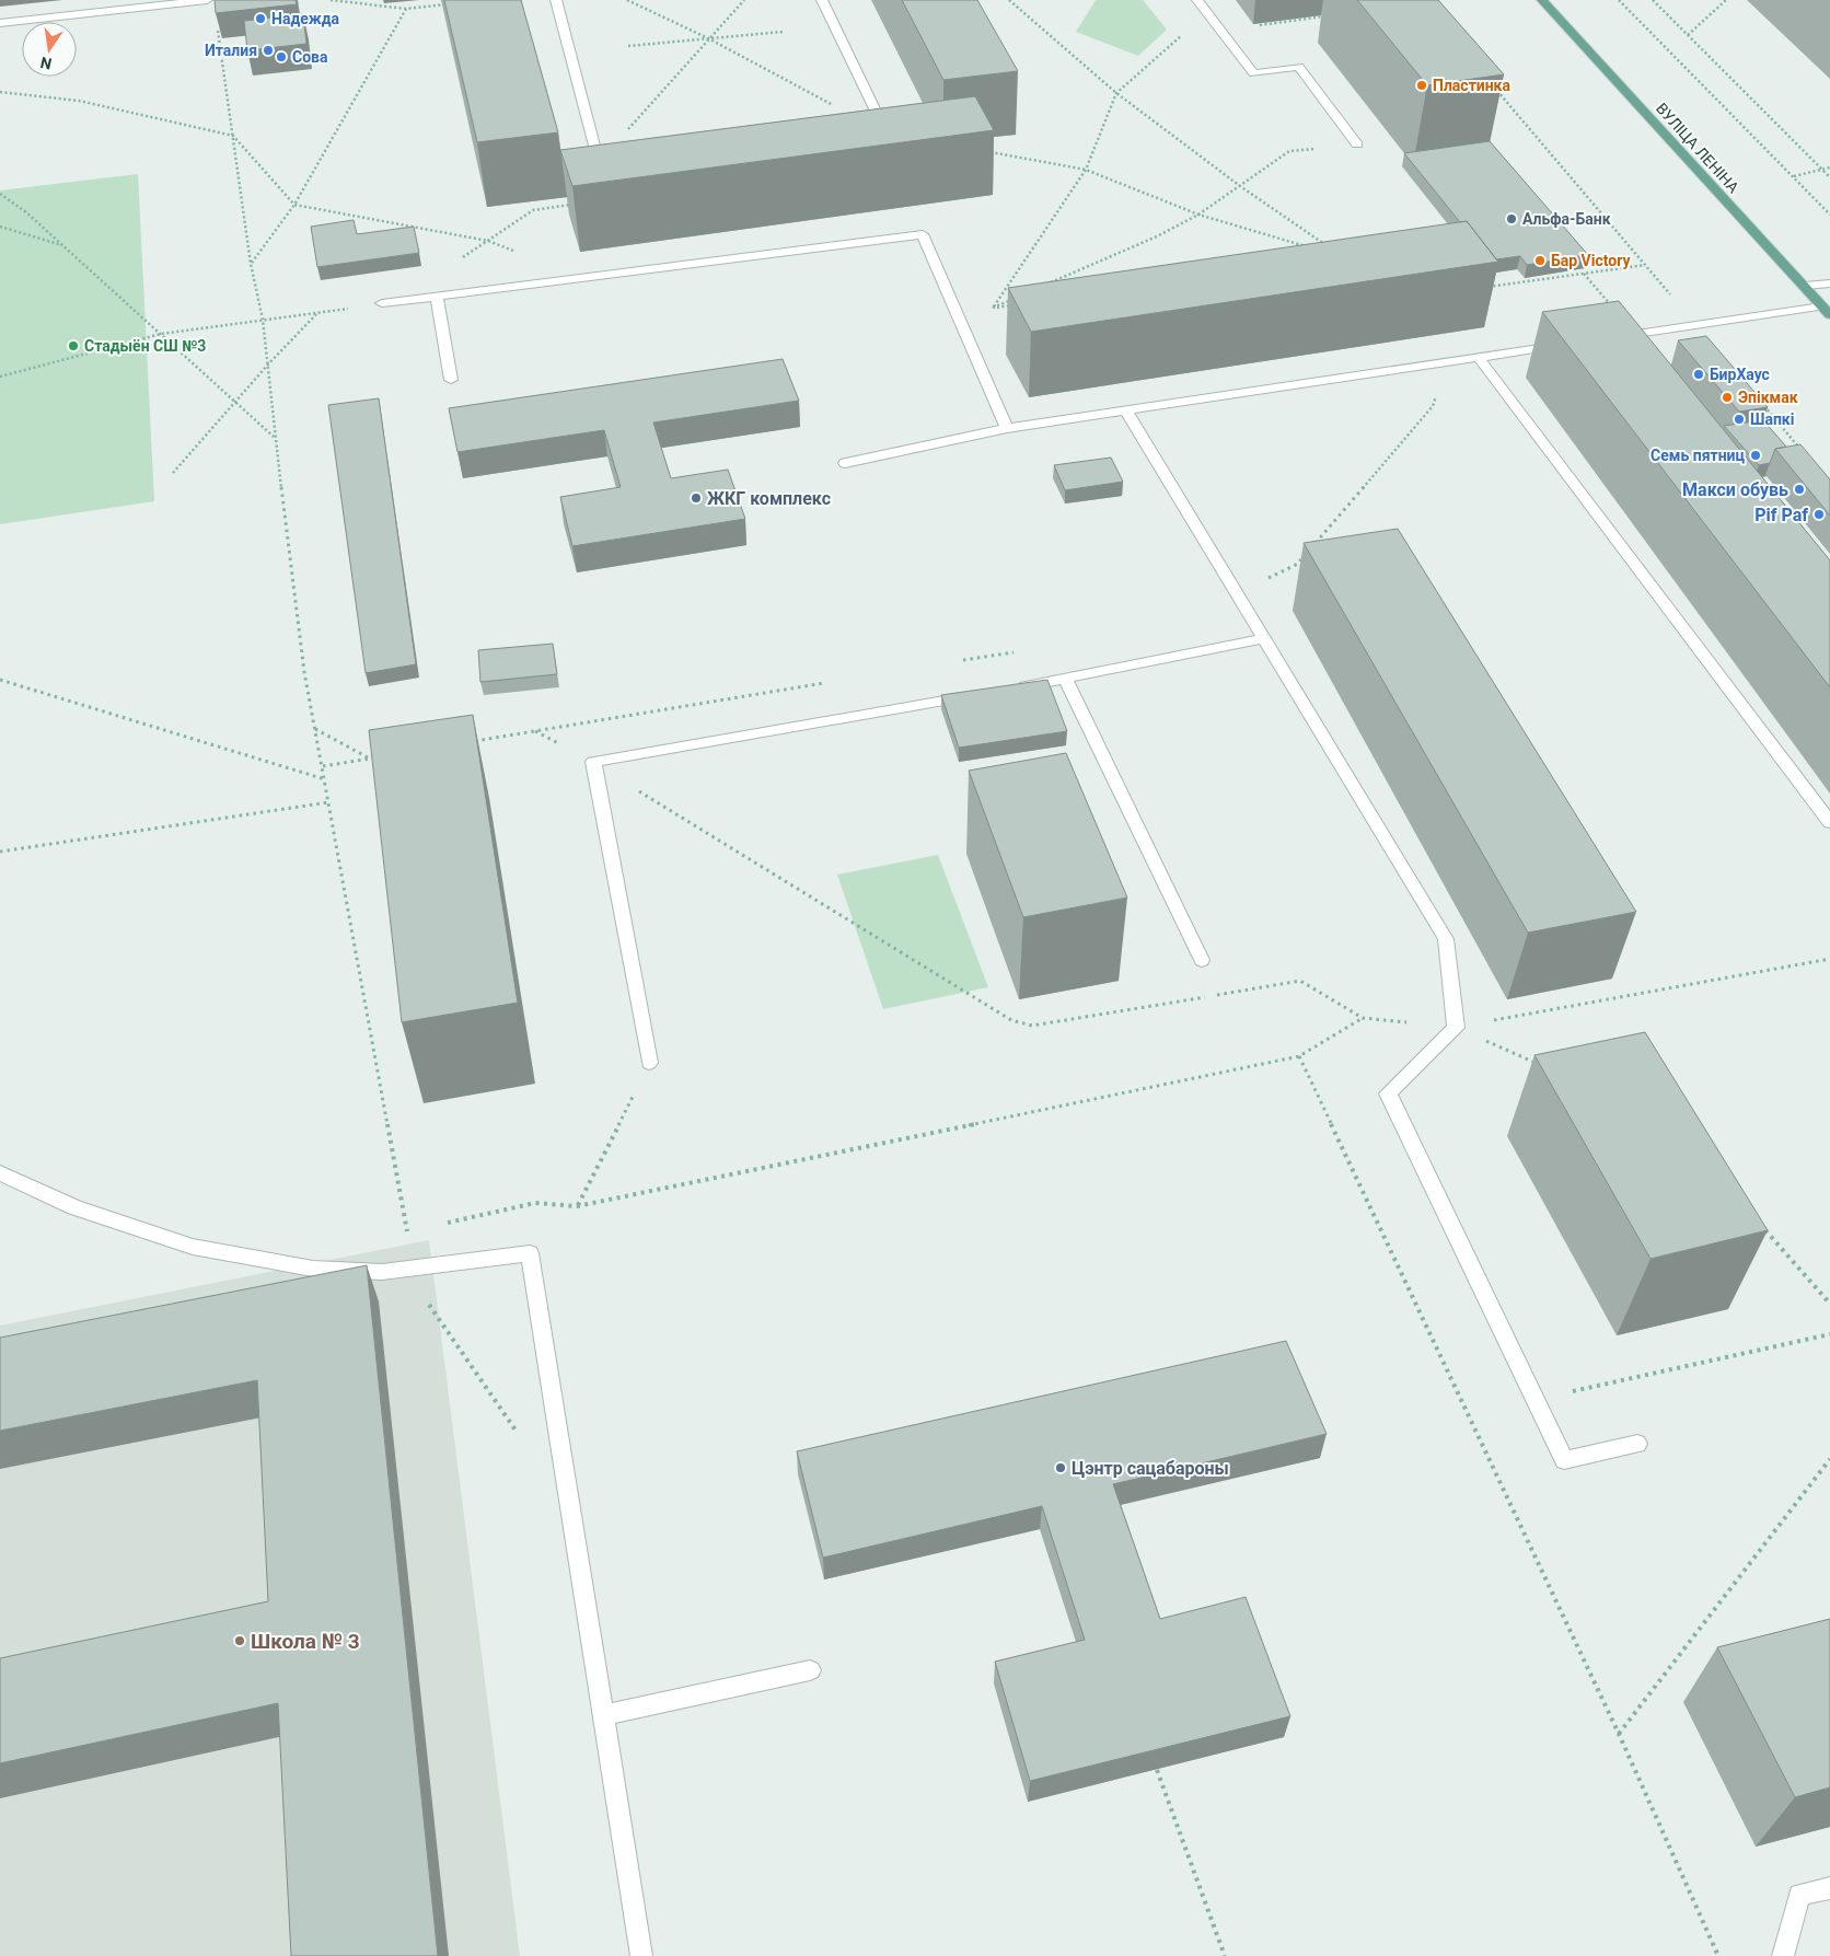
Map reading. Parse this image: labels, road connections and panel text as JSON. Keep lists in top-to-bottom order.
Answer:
{
  "streets": {
    "main road": ["ВУЛІЦА ЛЕНІНА"]
  },
  "places": [
    "Надежда",
    "Италия",
    "Сова",
    "Пластинка",
    "Альфа-Банк",
    "Бар Victory",
    "Стадыён СШ №3",
    "БирХаус",
    "Эпікмак",
    "Шапкі",
    "Семь пятниц",
    "Макси обувь",
    "ЖКГ комплекс",
    "Pif Paf",
    "Цэнтр сацабароны",
    "Школа № 3"
  ],
  "north": "bottom"
}
